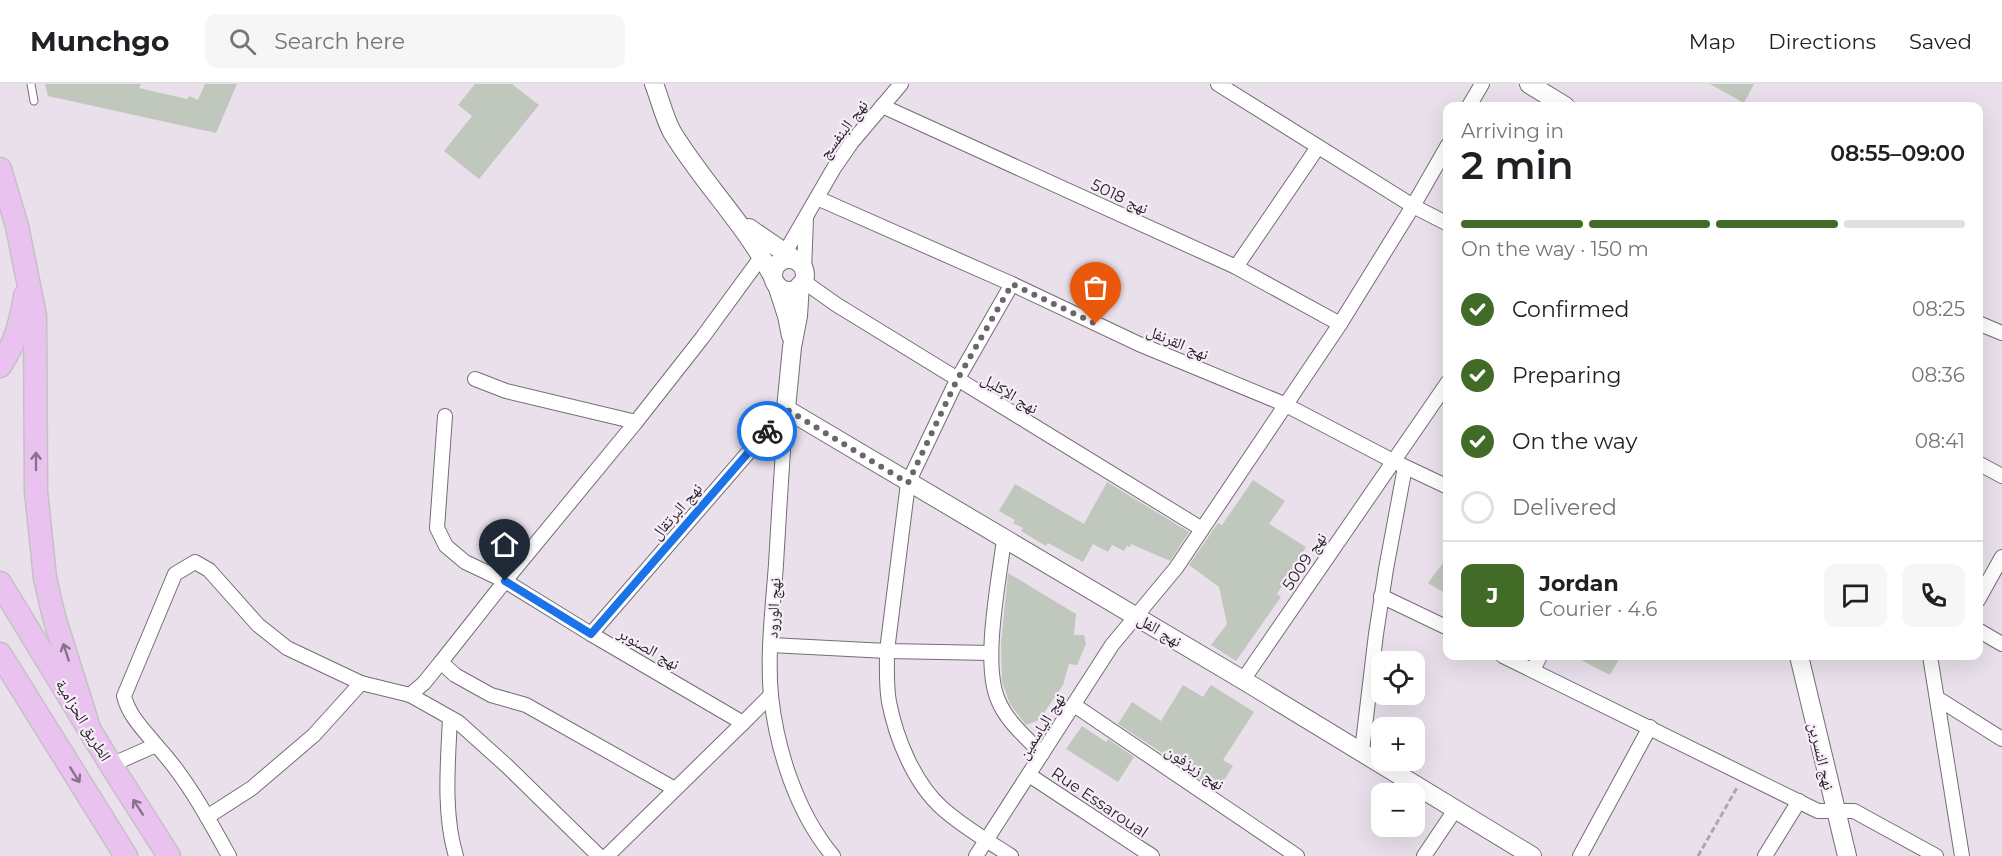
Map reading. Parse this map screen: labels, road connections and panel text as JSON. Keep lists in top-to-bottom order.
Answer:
{
  "streets": {
    "highway": ["الطريق الحزامية"],
    "street": [
      "نهج البنفسج",
      "نهج 5018",
      "نهج القرنفل",
      "نهج الإكليل",
      "نهج البرتقال",
      "نهج 5009",
      "نهج الورود",
      "نهج الفل",
      "نهج الصنوبر",
      "نهج الياسمين",
      "نهج النسرين",
      "نهج زيزفون",
      "Rue Essaroual"
    ]
  },
  "crossings": [
    ["نهج البنفسج", "نهج 5018"],
    ["نهج البنفسج", "نهج القرنفل"],
    ["نهج البنفسج", "نهج الإكليل"],
    ["نهج البنفسج", "نهج الورود"],
    ["نهج البنفسج", "نهج الصنوبر"],
    ["نهج 5018", "نهج الياسمين"],
    ["نهج القرنفل", "نهج 5009"],
    ["نهج القرنفل", "نهج الياسمين"],
    ["نهج الإكليل", "نهج الورود"],
    ["نهج الإكليل", "نهج الياسمين"],
    ["نهج البرتقال", "نهج الورود"],
    ["نهج البرتقال", "نهج الفل"],
    ["نهج البرتقال", "نهج الصنوبر"],
    ["نهج 5009", "نهج الفل"],
    ["نهج الورود", "نهج الفل"],
    ["نهج الفل", "نهج الياسمين"],
    ["نهج الياسمين", "نهج زيزفون"],
    ["نهج الياسمين", "Rue Essaroual"]
  ],
  "page": {
    "header": "Munchgo",
    "search": "Search here",
    "nav": ["Map", "Directions", "Saved"],
    "heading": ["2 min", "Arriving in", "08:55–09:00"],
    "panel": ["Jordan", "Courier · 4.6"],
    "bar": "On the way · 150 m",
    "list": [
      ["Confirmed", "08:25"],
      ["Preparing", "08:36"],
      ["On the way", "08:41"],
      "Delivered"
    ],
    "round": "J",
    "map_buttons": ["+", "−"]
  }
}
